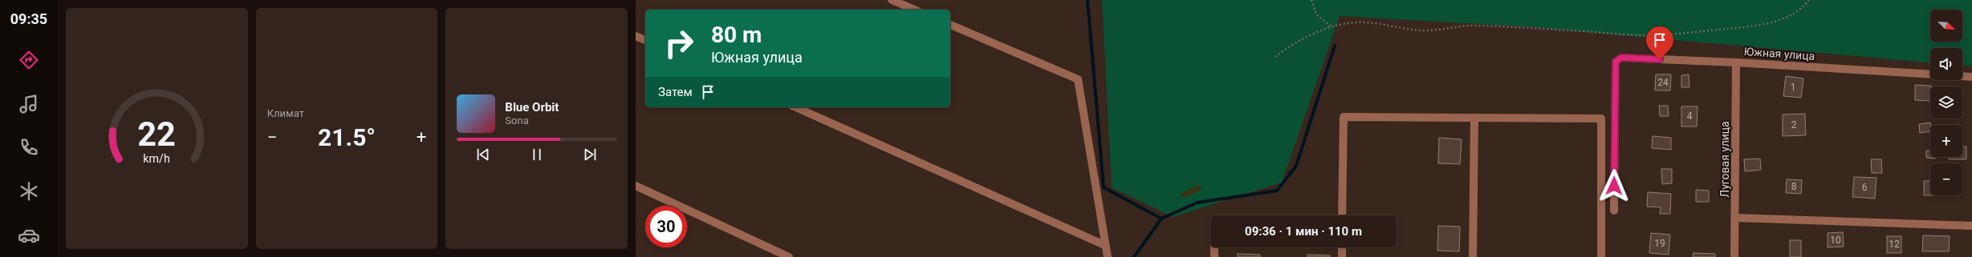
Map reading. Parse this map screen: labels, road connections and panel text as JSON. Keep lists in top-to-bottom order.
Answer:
{
  "streets": {
    "street": ["Южная улица", "Луговая улица"]
  },
  "crossings": [
    ["Южная улица", "Луговая улица"]
  ],
  "house_numbers": [
    "24",
    "1",
    "4",
    "2",
    "8",
    "6",
    "10",
    "19",
    "12"
  ],
  "north": "bottom right",
  "page": {
    "tabs": "09:35",
    "tile": "Климат",
    "map_buttons": ["+", "−"],
    "turn": ["80 m", "Южная улица"],
    "then": "Затем",
    "song": ["Blue Orbit", "Sona"],
    "heat": ["−", "21.5°", "+"],
    "limit": "30",
    "trip": "09:36 · 1 мин · 110 m",
    "gauge": ["22", "km/h"]
  }
}
